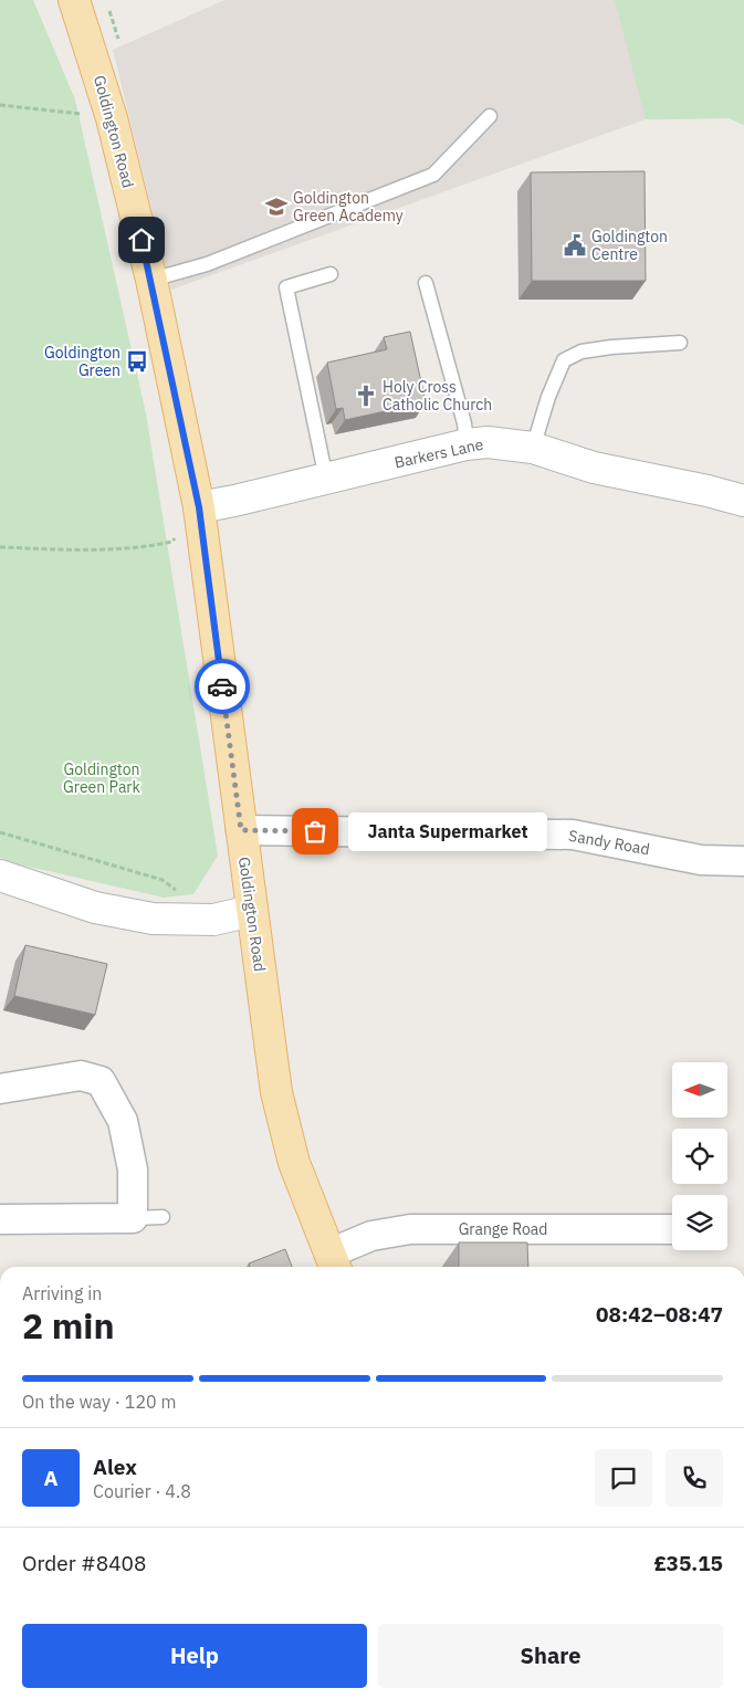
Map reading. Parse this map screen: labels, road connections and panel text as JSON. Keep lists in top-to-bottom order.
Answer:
{
  "streets": {
    "main road": ["Goldington Road"],
    "street": ["Barkers Lane", "Sandy Road", "Grange Road"]
  },
  "crossings": [
    ["Goldington Road", "Barkers Lane"],
    ["Goldington Road", "Sandy Road"],
    ["Goldington Road", "Grange Road"]
  ],
  "parks": ["Goldington Green Park"],
  "places": {
    "school or university": ["Goldington Green Academy"],
    "public building": ["Goldington Centre"],
    "bus stop": ["Goldington Green"],
    "church": ["Holy Cross Catholic Church"],
    "other": ["Janta Supermarket"]
  },
  "north": "left",
  "page": {
    "bubble": "Janta Supermarket",
    "heading": ["2 min", "Arriving in", "08:42–08:47"],
    "panel": [
      "Alex",
      "Courier · 4.8",
      "Order #8408",
      "£35.15"
    ],
    "bar": "On the way · 120 m",
    "round": "A",
    "buttons": ["Help", "Share"]
  }
}
